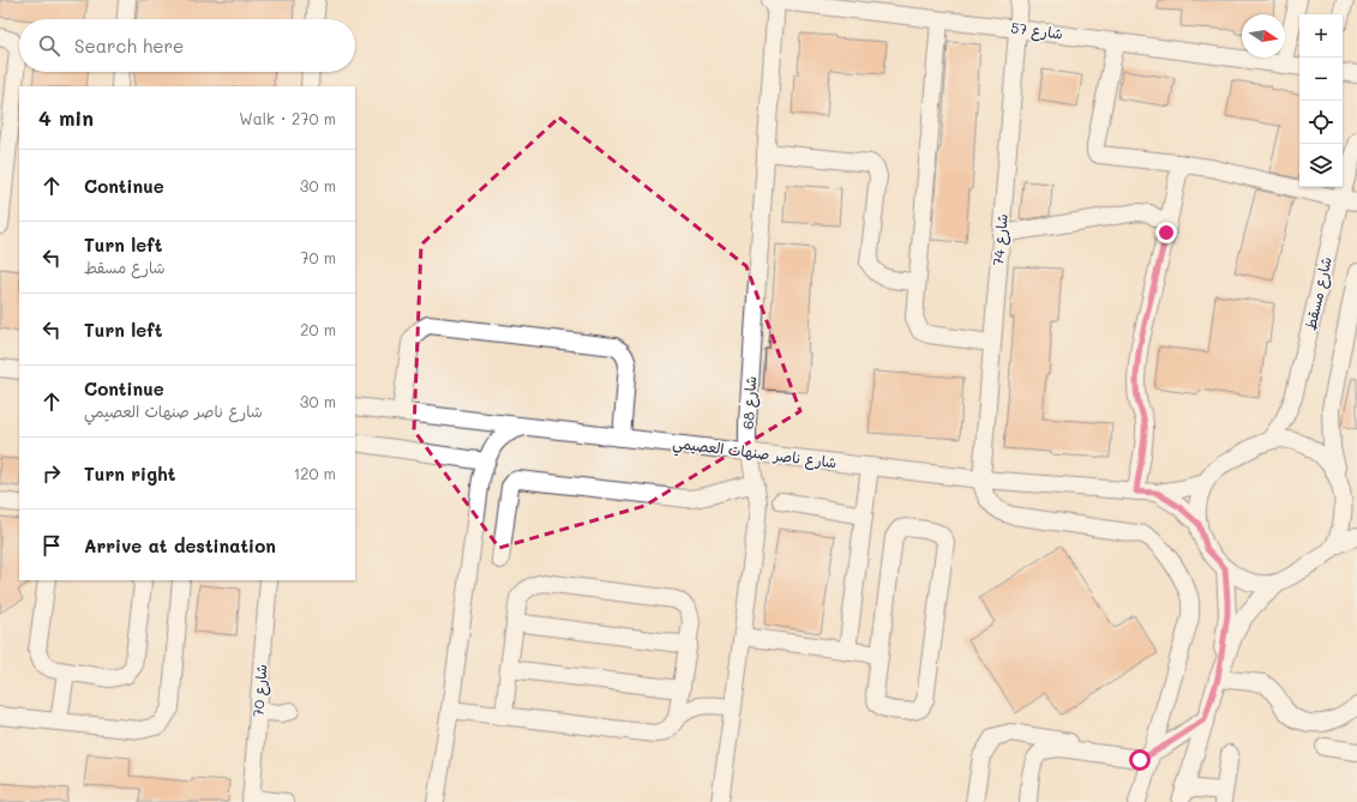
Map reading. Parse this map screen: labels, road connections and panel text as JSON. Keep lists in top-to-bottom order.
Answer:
{
  "streets": {
    "street": [
      "شارع 57",
      "شارع 74",
      "شارع مسقط",
      "شارع 68",
      "شارع ناصر صنهات العصيمي",
      "شارع 70"
    ]
  },
  "crossings": [
    ["شارع 57", "شارع 74"],
    ["شارع 57", "شارع 68"],
    ["شارع 74", "شارع ناصر صنهات العصيمي"],
    ["شارع مسقط", "شارع ناصر صنهات العصيمي"],
    ["شارع 68", "شارع ناصر صنهات العصيمي"]
  ],
  "north": "right",
  "page": {
    "map_buttons": ["+", "−"],
    "search": "Search here",
    "heading": ["4 min", "Walk · 270 m"],
    "list": [
      ["Continue", "30 m"],
      ["Turn left", "شارع مسقط", "70 m"],
      ["Turn left", "20 m"],
      ["Continue", "شارع ناصر صنهات العصيمي", "30 m"],
      ["Turn right", "120 m"],
      "Arrive at destination"
    ]
  }
}
